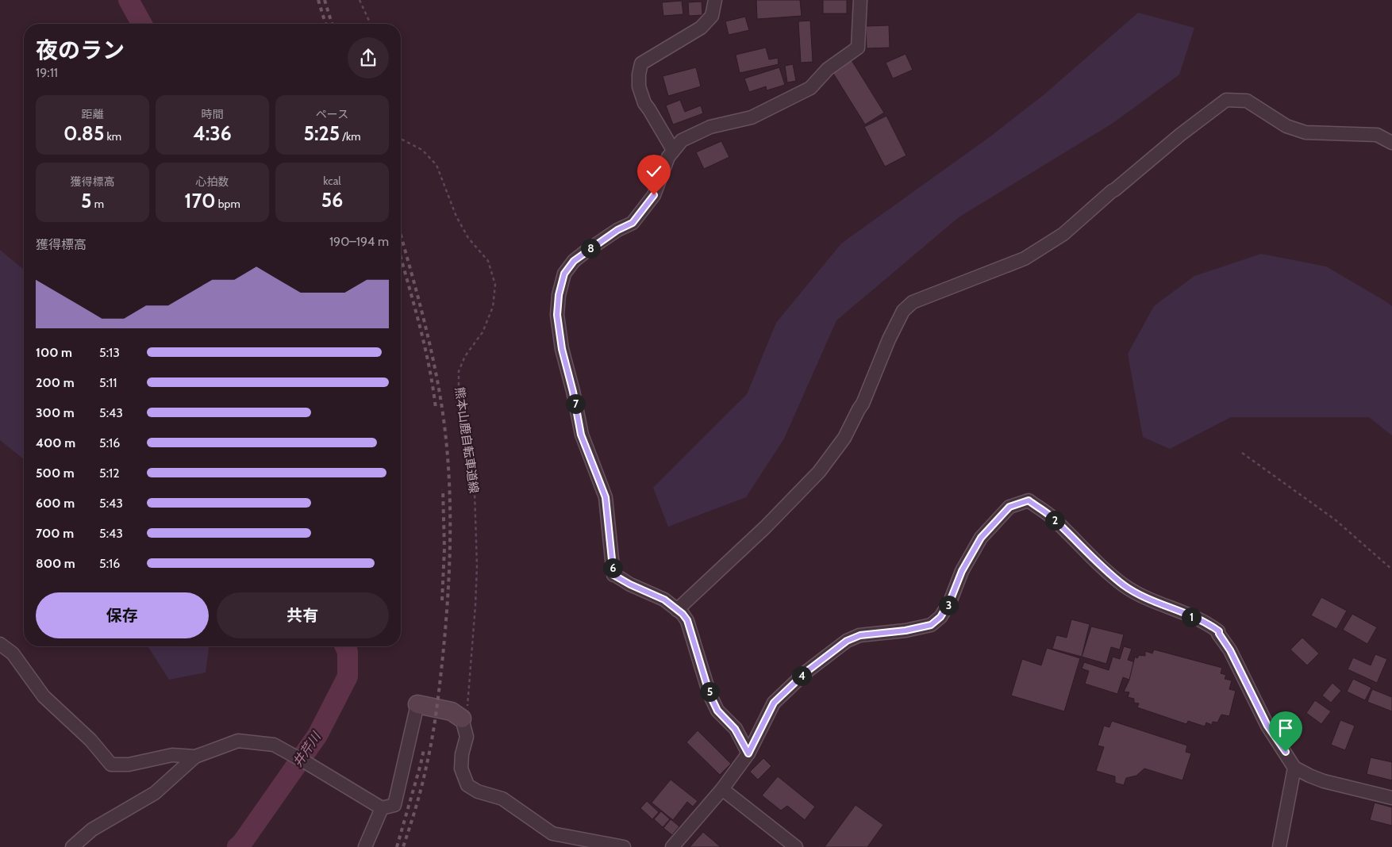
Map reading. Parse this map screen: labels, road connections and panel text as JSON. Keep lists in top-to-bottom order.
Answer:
{
  "streets": {
    "path": ["熊本山鹿自転車道線"]
  },
  "water": ["井芹川"],
  "page": {
    "heading": ["夜のラン", "19:11"],
    "stats": [
      ["距離", "0.85 km"],
      ["時間", "4:36"],
      ["ペース", "5:25 /km"],
      ["獲得標高", "5 m"],
      ["心拍数", "170 bpm"],
      ["kcal", "56"]
    ],
    "chart": ["獲得標高", "190–194 m"],
    "pins": [
      "8",
      "7",
      "2",
      "6",
      "3",
      "1",
      "4",
      "5"
    ],
    "list": [
      {
        "name": "100 m",
        "note": "5:13"
      },
      {
        "name": "200 m",
        "note": "5:11"
      },
      {
        "name": "300 m",
        "note": "5:43"
      },
      {
        "name": "400 m",
        "note": "5:16"
      },
      {
        "name": "500 m",
        "note": "5:12"
      },
      {
        "name": "600 m",
        "note": "5:43"
      },
      {
        "name": "700 m",
        "note": "5:43"
      },
      {
        "name": "800 m",
        "note": "5:16"
      }
    ],
    "buttons": ["保存", "共有"]
  }
}
